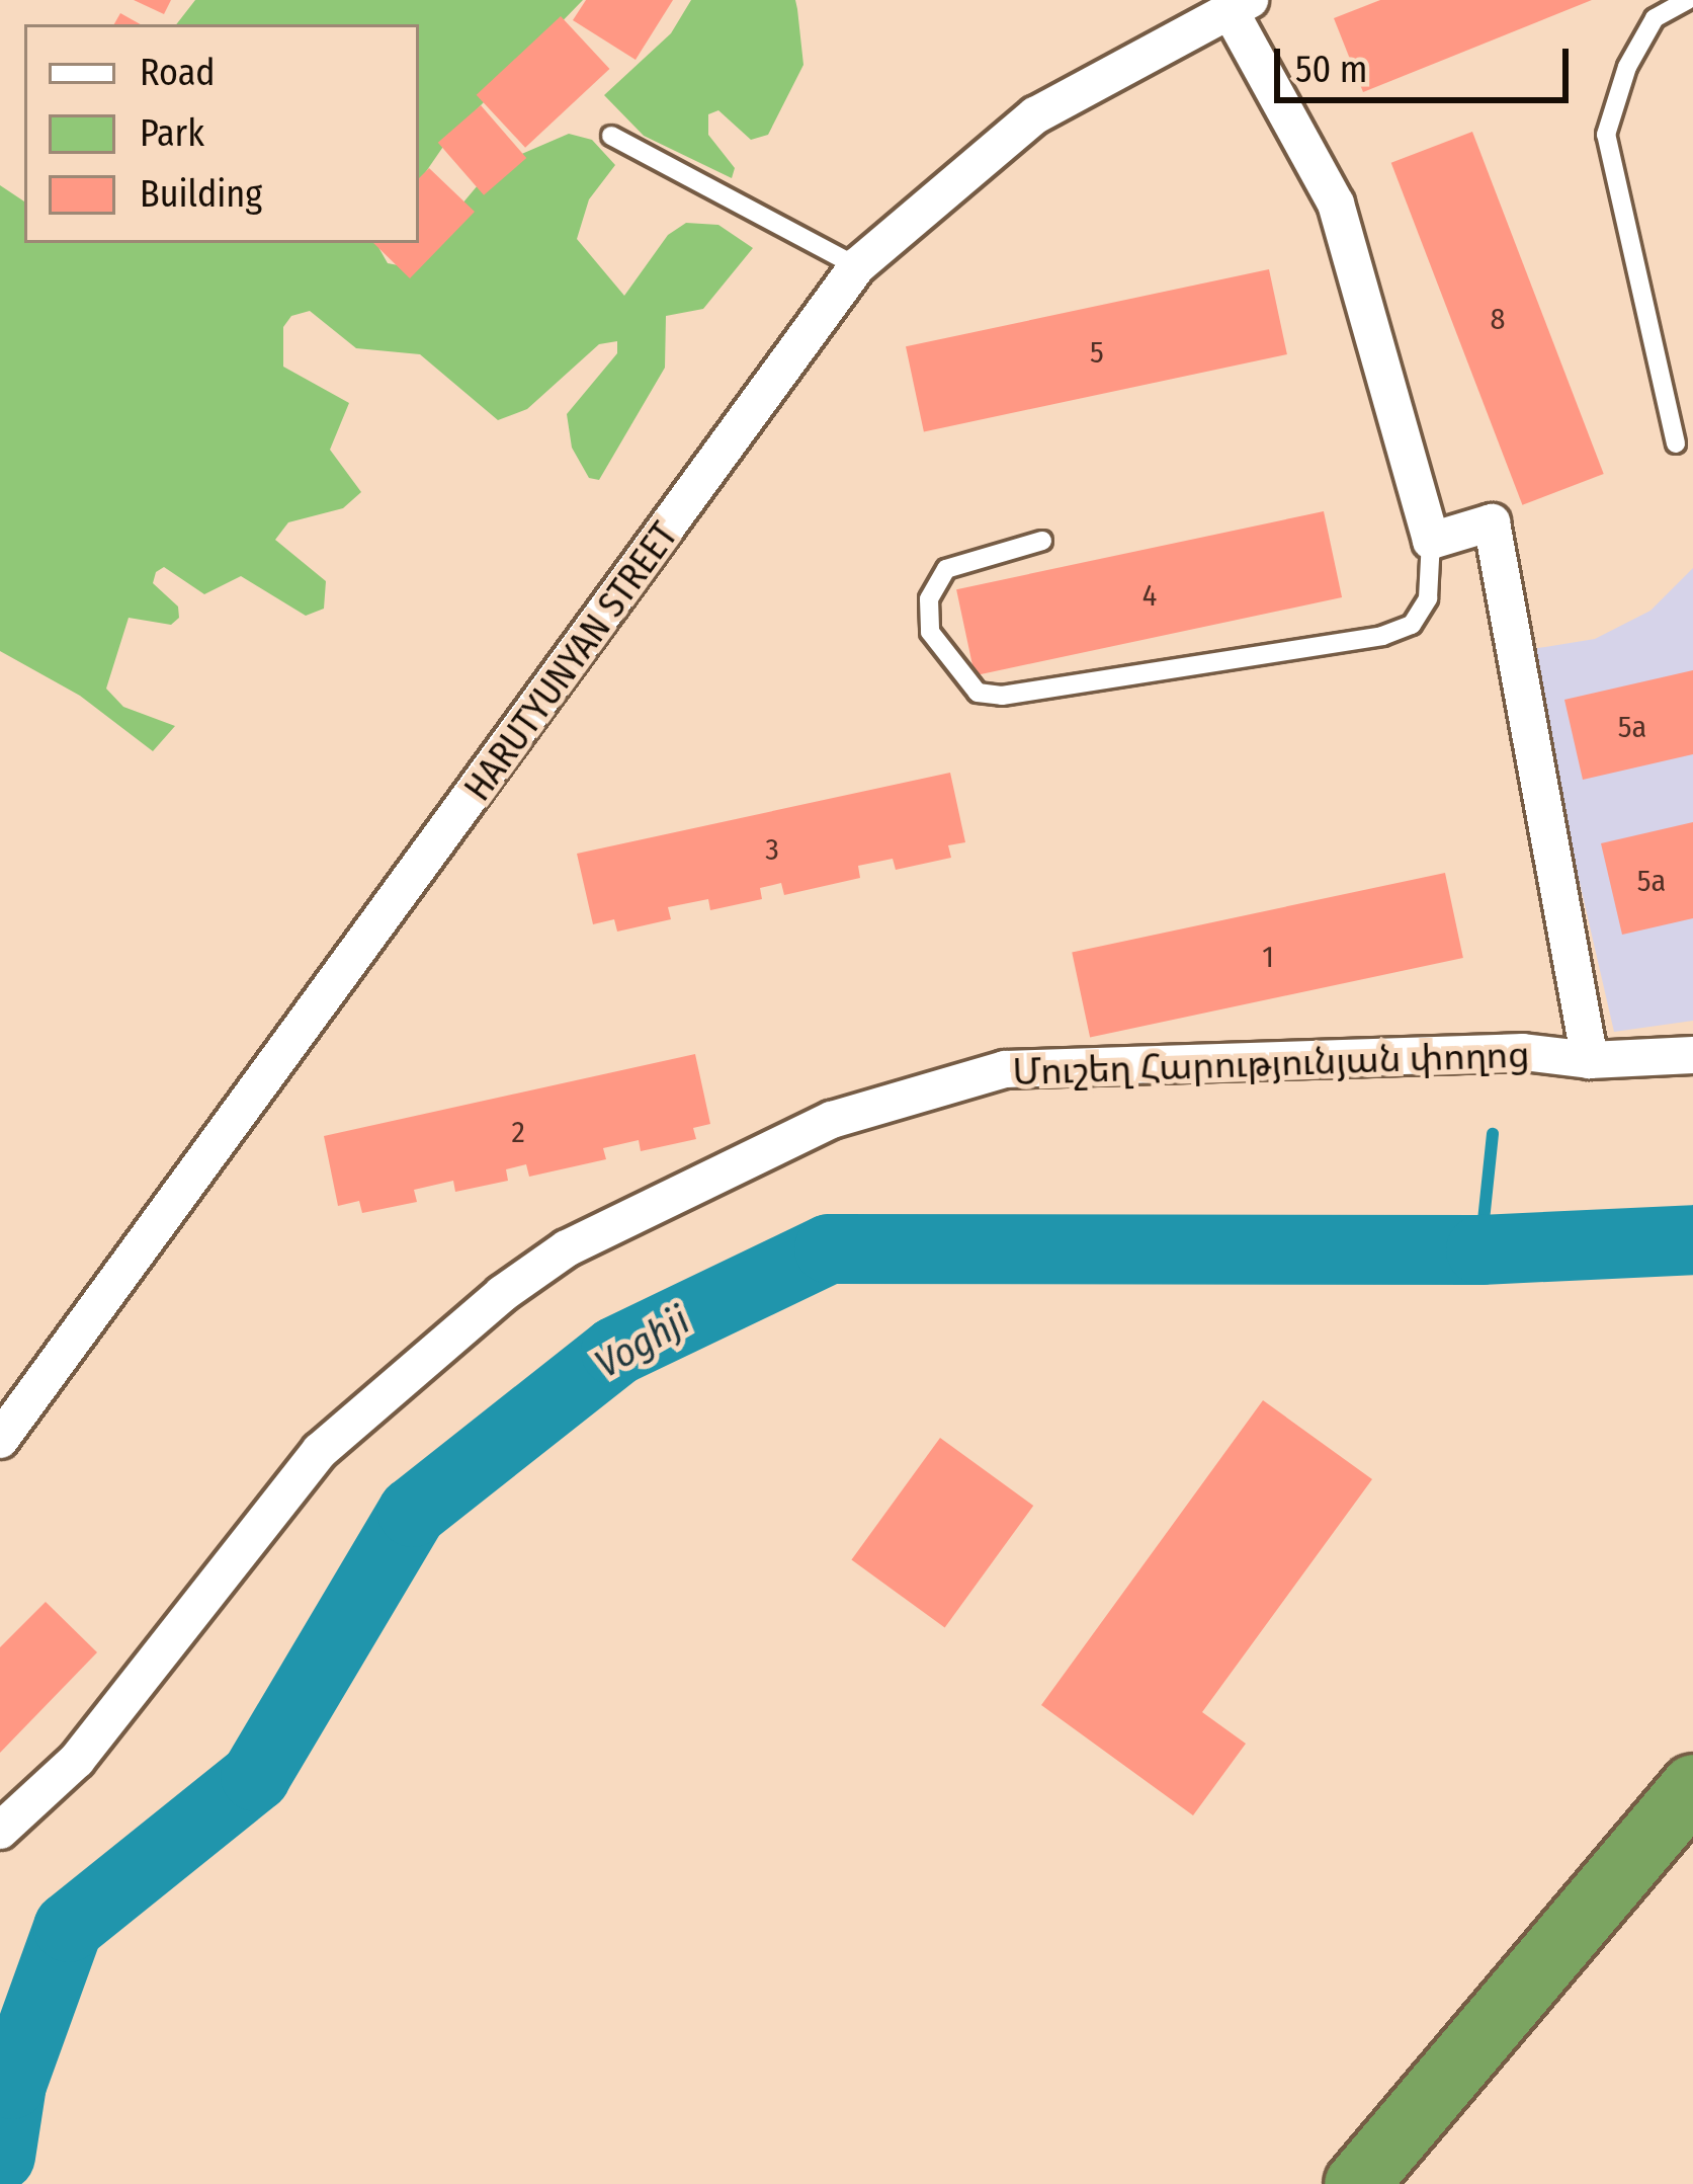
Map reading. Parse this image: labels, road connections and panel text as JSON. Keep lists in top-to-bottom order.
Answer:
{
  "streets": {
    "street": ["HARUTYUNYAN STREET", "Մուշեղ Հարությունյան փողոց"]
  },
  "water": ["Voghji"],
  "house_numbers": [
    "8",
    "5",
    "4",
    "5a",
    "3",
    "5a",
    "1",
    "2"
  ],
  "legend": ["Road", "Park", "Building"],
  "scale_bar": "50 m"
}
